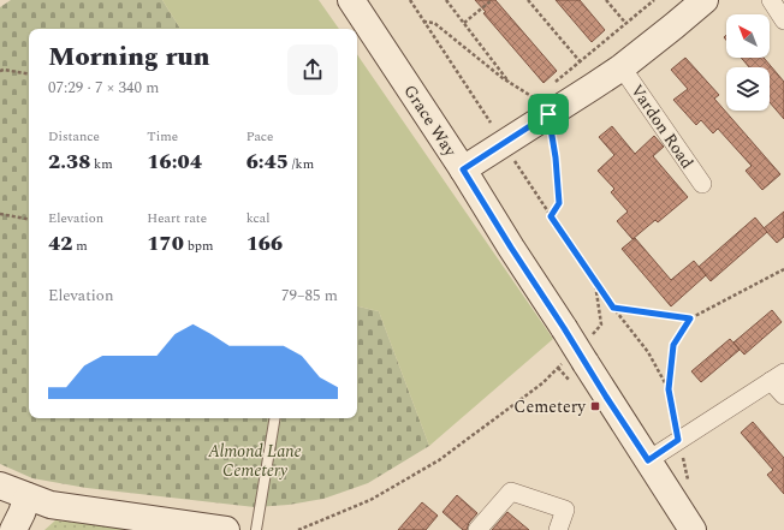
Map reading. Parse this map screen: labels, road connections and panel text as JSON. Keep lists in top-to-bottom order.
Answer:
{
  "streets": {
    "street": ["Grace Way", "Vardon Road"]
  },
  "crossings": [
    ["Grace Way", "Vardon Road"]
  ],
  "parks": ["Almond Lane Cemetery"],
  "places": {
    "transit": ["Cemetery"]
  },
  "north": "top left",
  "page": {
    "heading": ["Morning run", "07:29 · 7 × 340 m"],
    "stats": [
      ["Distance", "2.38 km"],
      ["Time", "16:04"],
      ["Pace", "6:45 /km"],
      ["Elevation", "42 m"],
      ["Heart rate", "170 bpm"],
      ["kcal", "166"]
    ],
    "chart": ["Elevation", "79–85 m"]
  }
}
